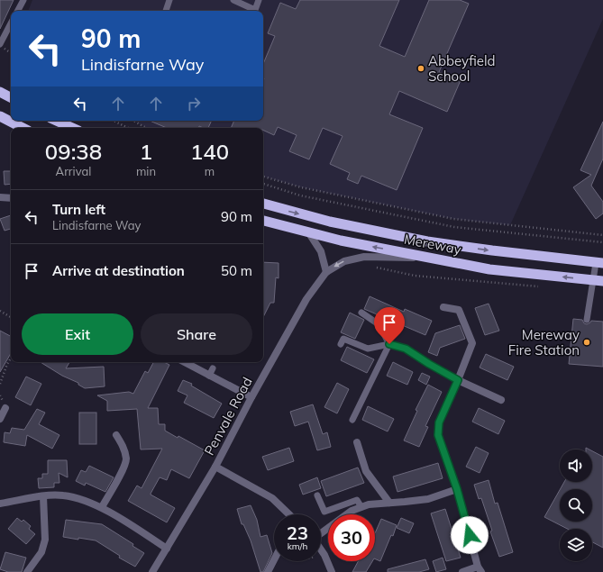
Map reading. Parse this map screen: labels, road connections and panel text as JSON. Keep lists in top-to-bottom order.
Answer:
{
  "streets": {
    "highway": ["Mereway"],
    "street": ["Penvale Road"]
  },
  "places": ["Abbeyfield School", "Mereway Fire Station"],
  "page": {
    "turn": ["90 m", "Lindisfarne Way"],
    "eta": [
      "09:38",
      "Arrival",
      "1",
      "min",
      "140",
      "m"
    ],
    "list": [
      {
        "name": "Turn left",
        "note": "Lindisfarne Way",
        "value": "90 m"
      },
      {
        "name": "Arrive at destination",
        "value": "50 m"
      }
    ],
    "buttons": ["Exit", "Share"],
    "speed": "23 km/h",
    "limit": "30"
  }
}
